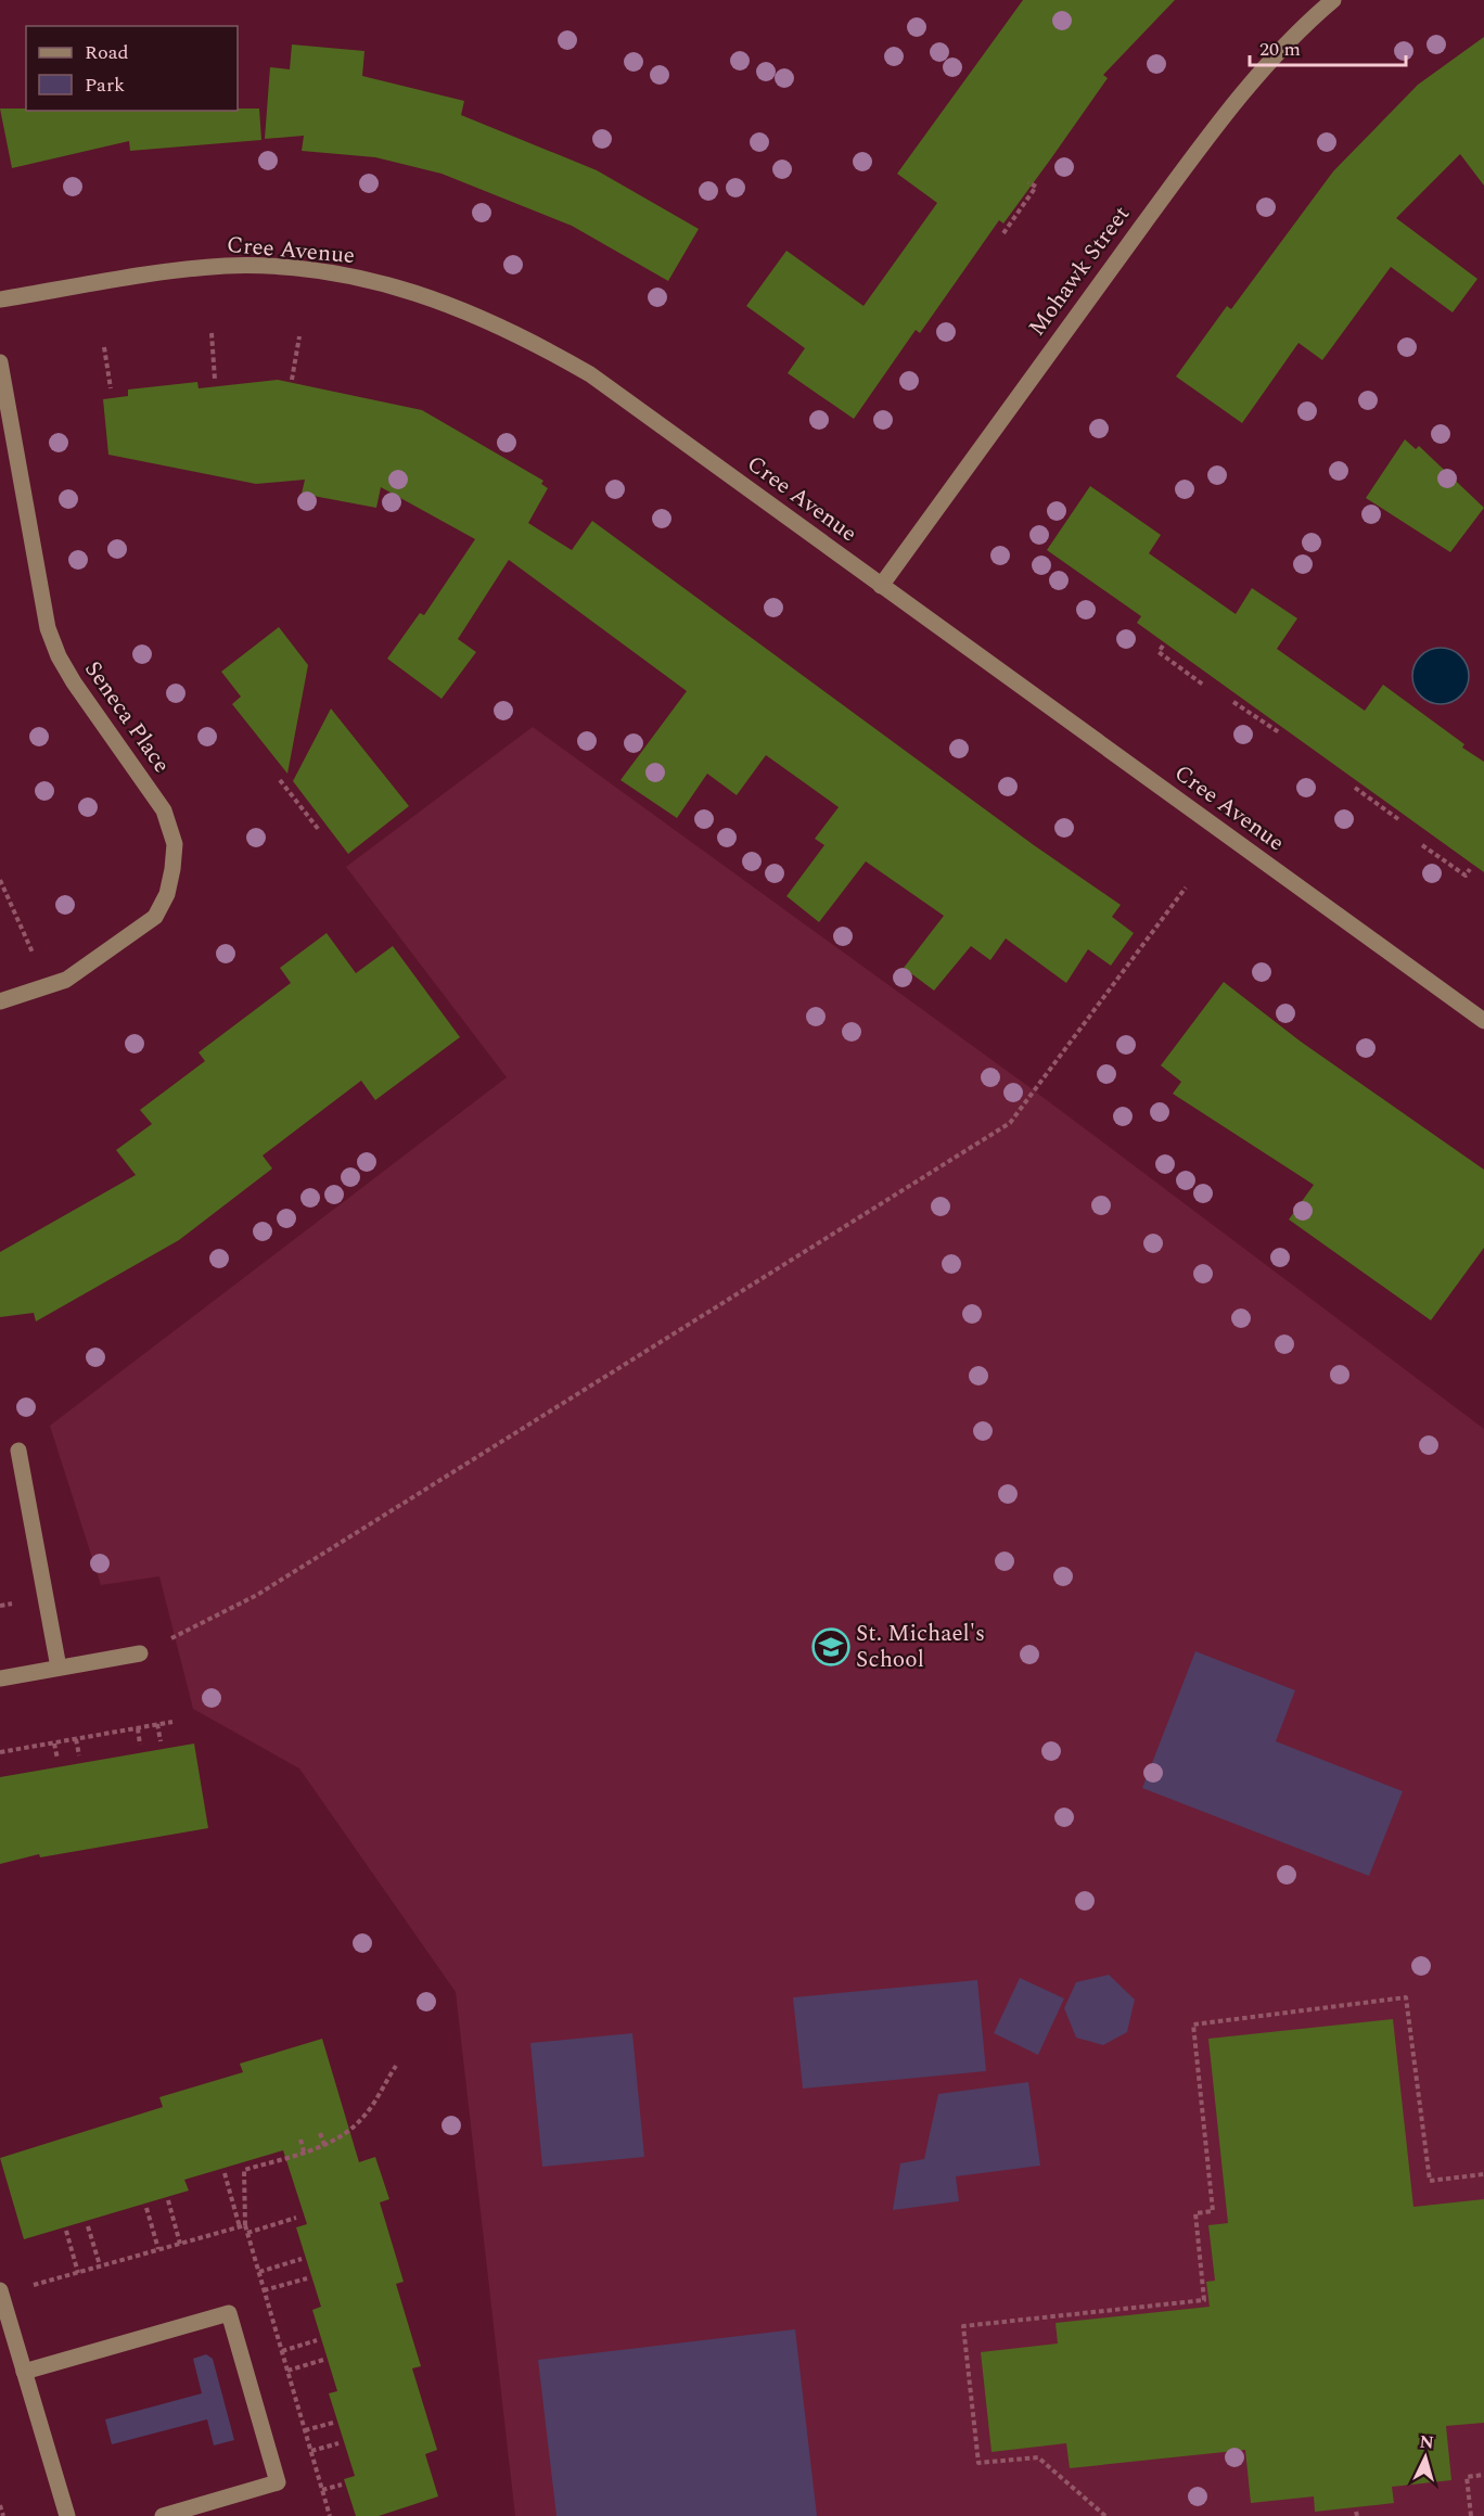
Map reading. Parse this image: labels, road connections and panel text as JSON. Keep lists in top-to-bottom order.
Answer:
{
  "streets": {
    "street": ["Cree Avenue", "Mohawk Street", "Seneca Place"]
  },
  "crossings": [
    ["Cree Avenue", "Mohawk Street"]
  ],
  "places": {
    "school or university": ["St. Michael's School"]
  },
  "legend": ["Road", "Park"],
  "scale_bar": "20 m",
  "north": "top"
}
